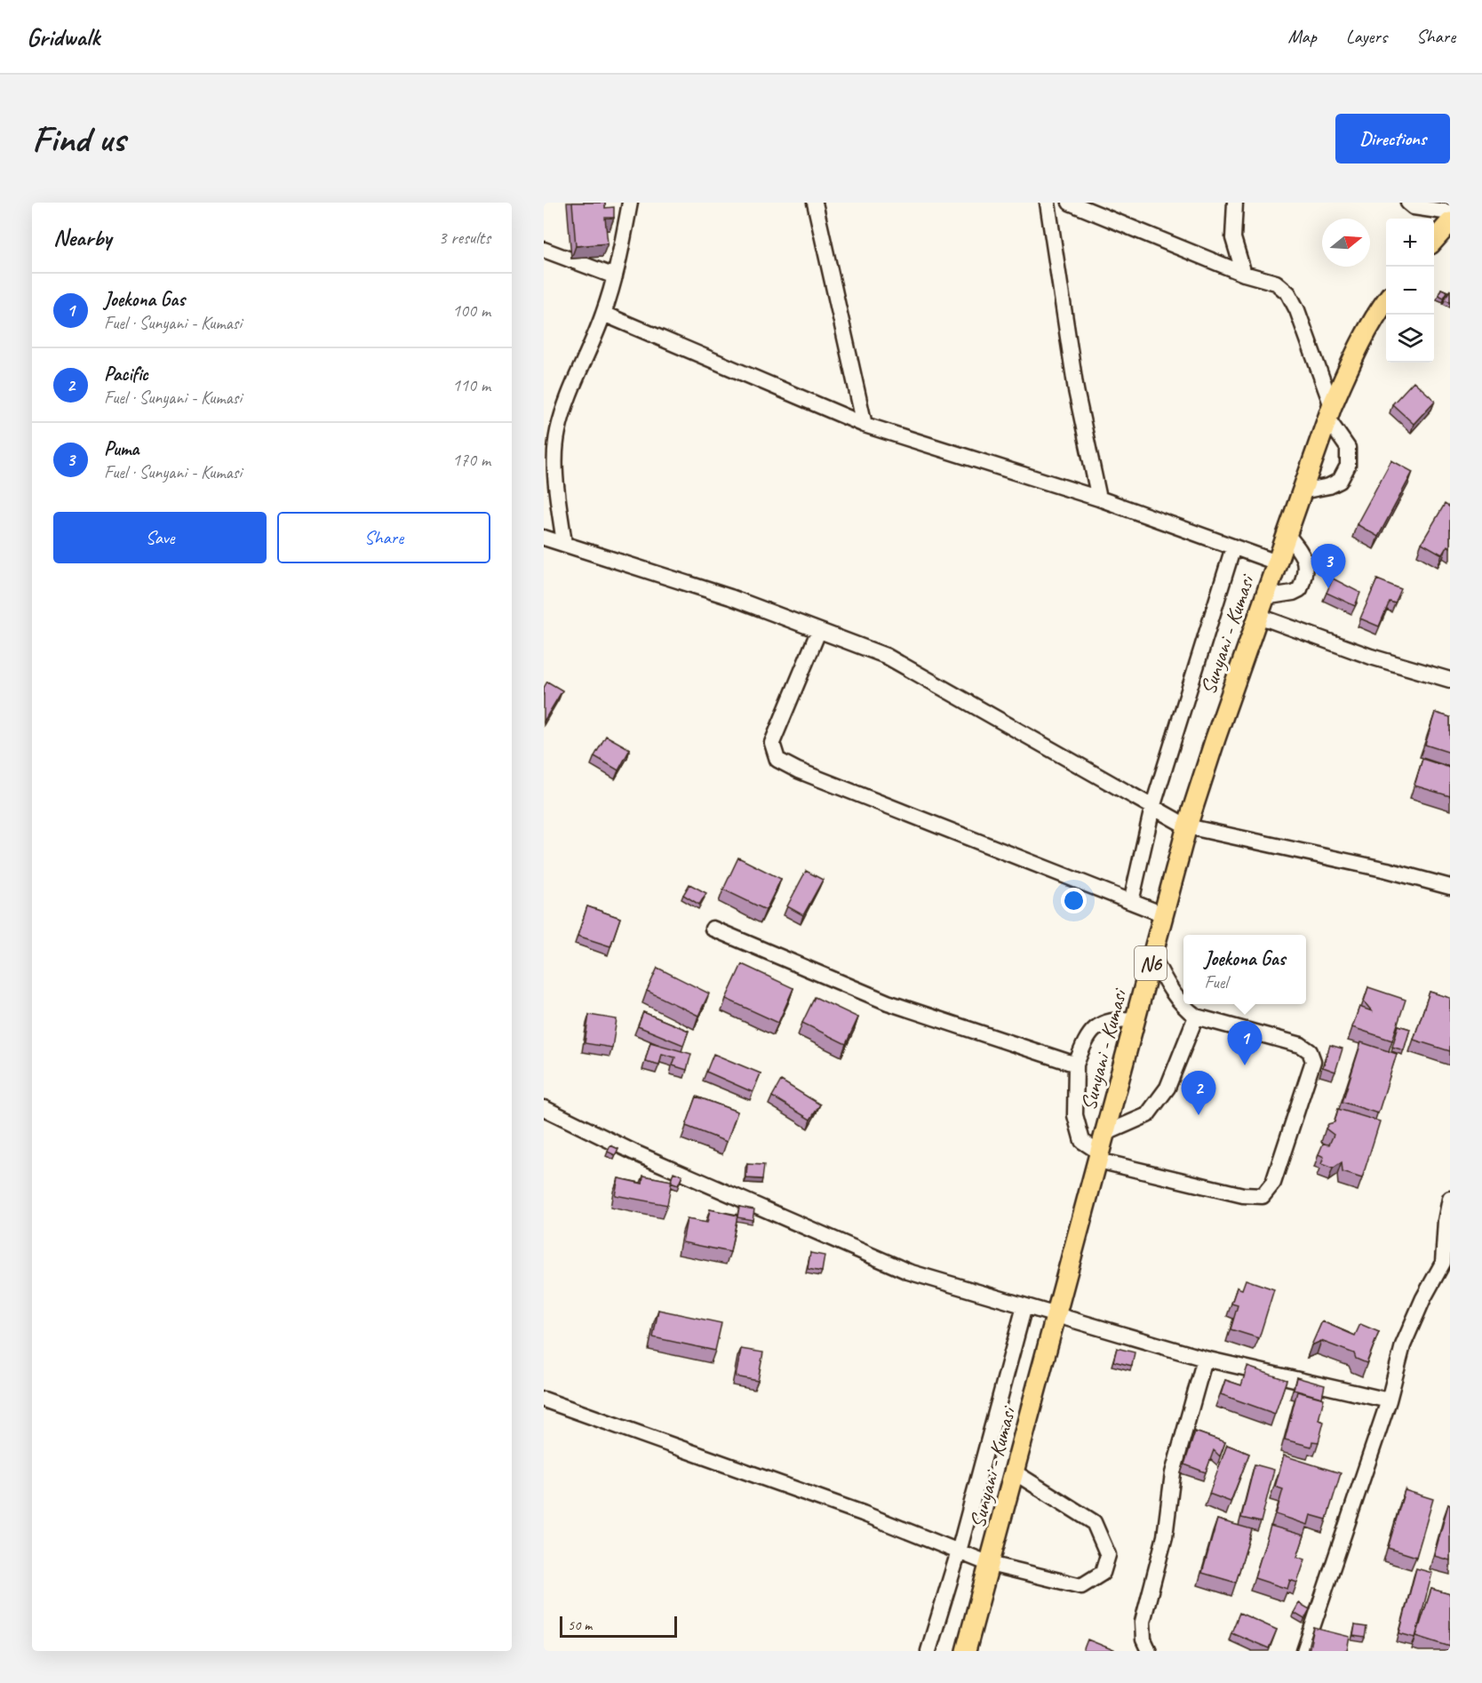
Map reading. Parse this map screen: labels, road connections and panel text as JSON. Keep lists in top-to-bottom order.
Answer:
{
  "streets": {
    "main road": ["Sunyani - Kumasi", "N6"]
  },
  "scale_bar": "50 m",
  "north": "right",
  "page": {
    "header": "Gridwalk",
    "nav": ["Map", "Layers", "Share"],
    "buttons": [
      "Directions",
      ["Save", "Share"]
    ],
    "title": "Find us",
    "heading": ["Nearby", "3 results"],
    "map_buttons": ["+", "−"],
    "list": [
      {
        "mark": "1",
        "name": "Joekona Gas",
        "note": "Fuel · Sunyani - Kumasi",
        "value": "100 m"
      },
      {
        "mark": "2",
        "name": "Pacific",
        "note": "Fuel · Sunyani - Kumasi",
        "value": "110 m"
      },
      {
        "mark": "3",
        "name": "Puma",
        "note": "Fuel · Sunyani - Kumasi",
        "value": "170 m"
      }
    ],
    "pins": ["3", "1", "2"],
    "popup": ["Joekona Gas", "Fuel"],
    "scale": "50 m"
  }
}
